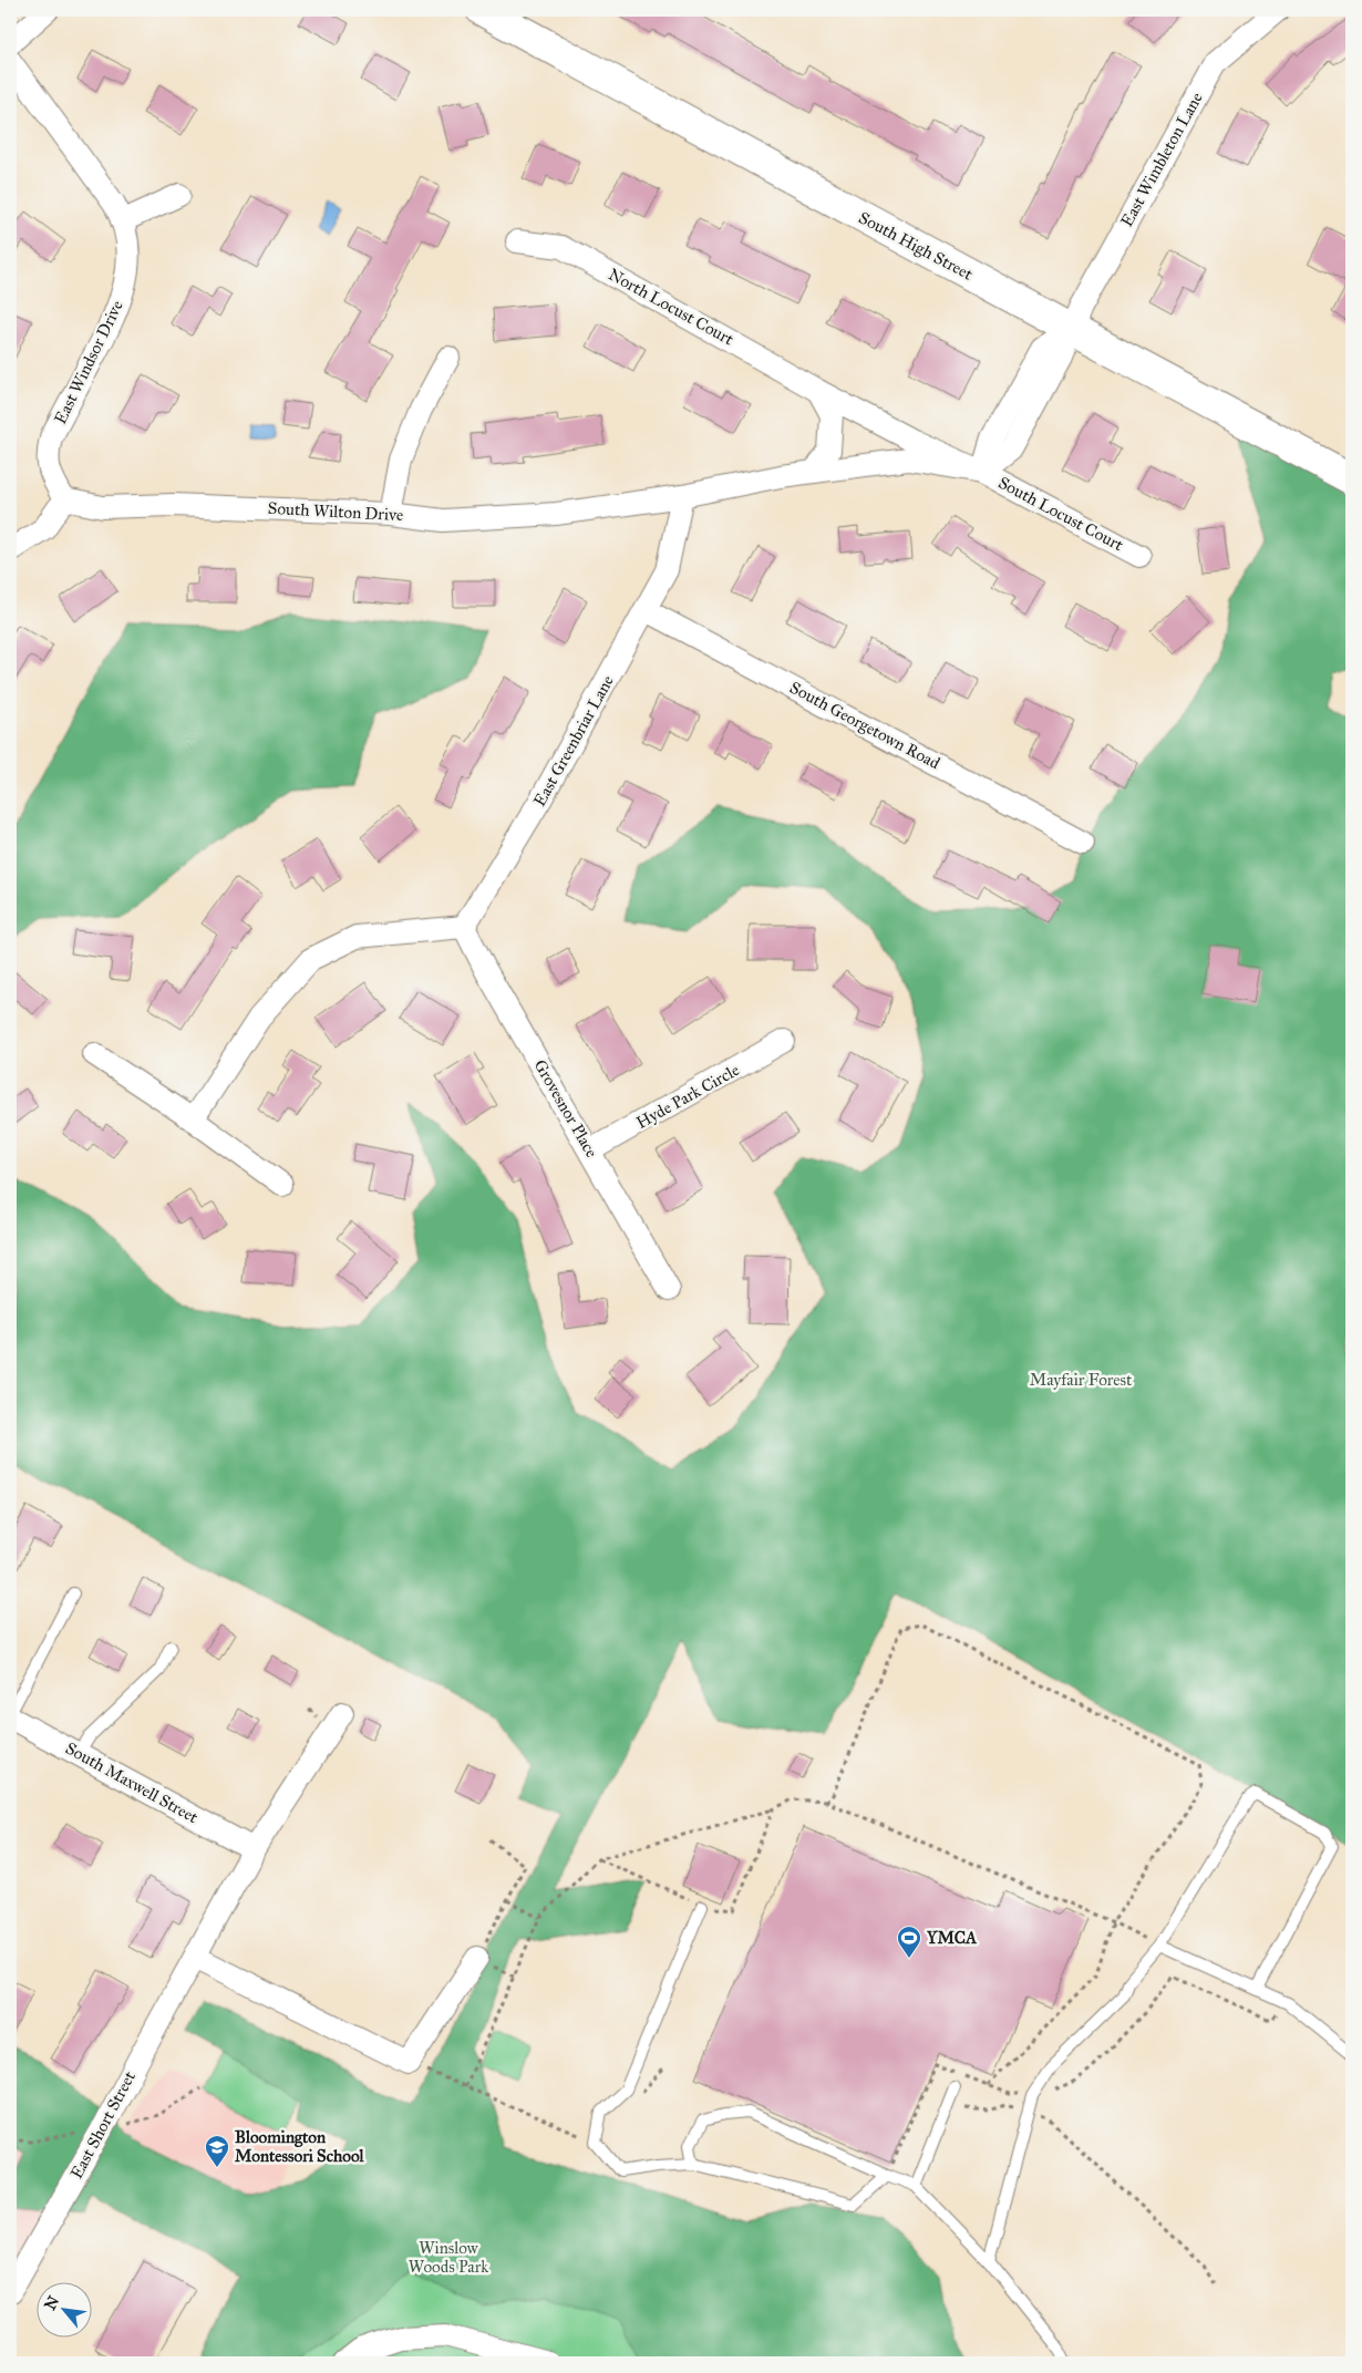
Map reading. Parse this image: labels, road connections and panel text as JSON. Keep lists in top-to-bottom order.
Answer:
{
  "streets": {
    "street": [
      "East Wimbleton Lane",
      "South High Street",
      "North Locust Court",
      "East Windsor Drive",
      "South Wilton Drive",
      "South Locust Court",
      "South Georgetown Road",
      "East Greenbriar Lane",
      "Hyde Park Circle",
      "Grovesnor Place",
      "South Maxwell Street",
      "East Short Street"
    ]
  },
  "crossings": [
    ["East Wimbleton Lane", "South High Street"],
    ["North Locust Court", "South Locust Court"],
    ["East Windsor Drive", "South Wilton Drive"],
    ["South Wilton Drive", "East Greenbriar Lane"],
    ["South Georgetown Road", "East Greenbriar Lane"],
    ["East Greenbriar Lane", "Grovesnor Place"],
    ["Hyde Park Circle", "Grovesnor Place"],
    ["South Maxwell Street", "East Short Street"]
  ],
  "parks": ["Mayfair Forest", "Winslow Woods Park"],
  "places": {
    "sports": ["YMCA"],
    "school or university": ["Bloomington Montessori School"]
  },
  "north": "top left"
}
